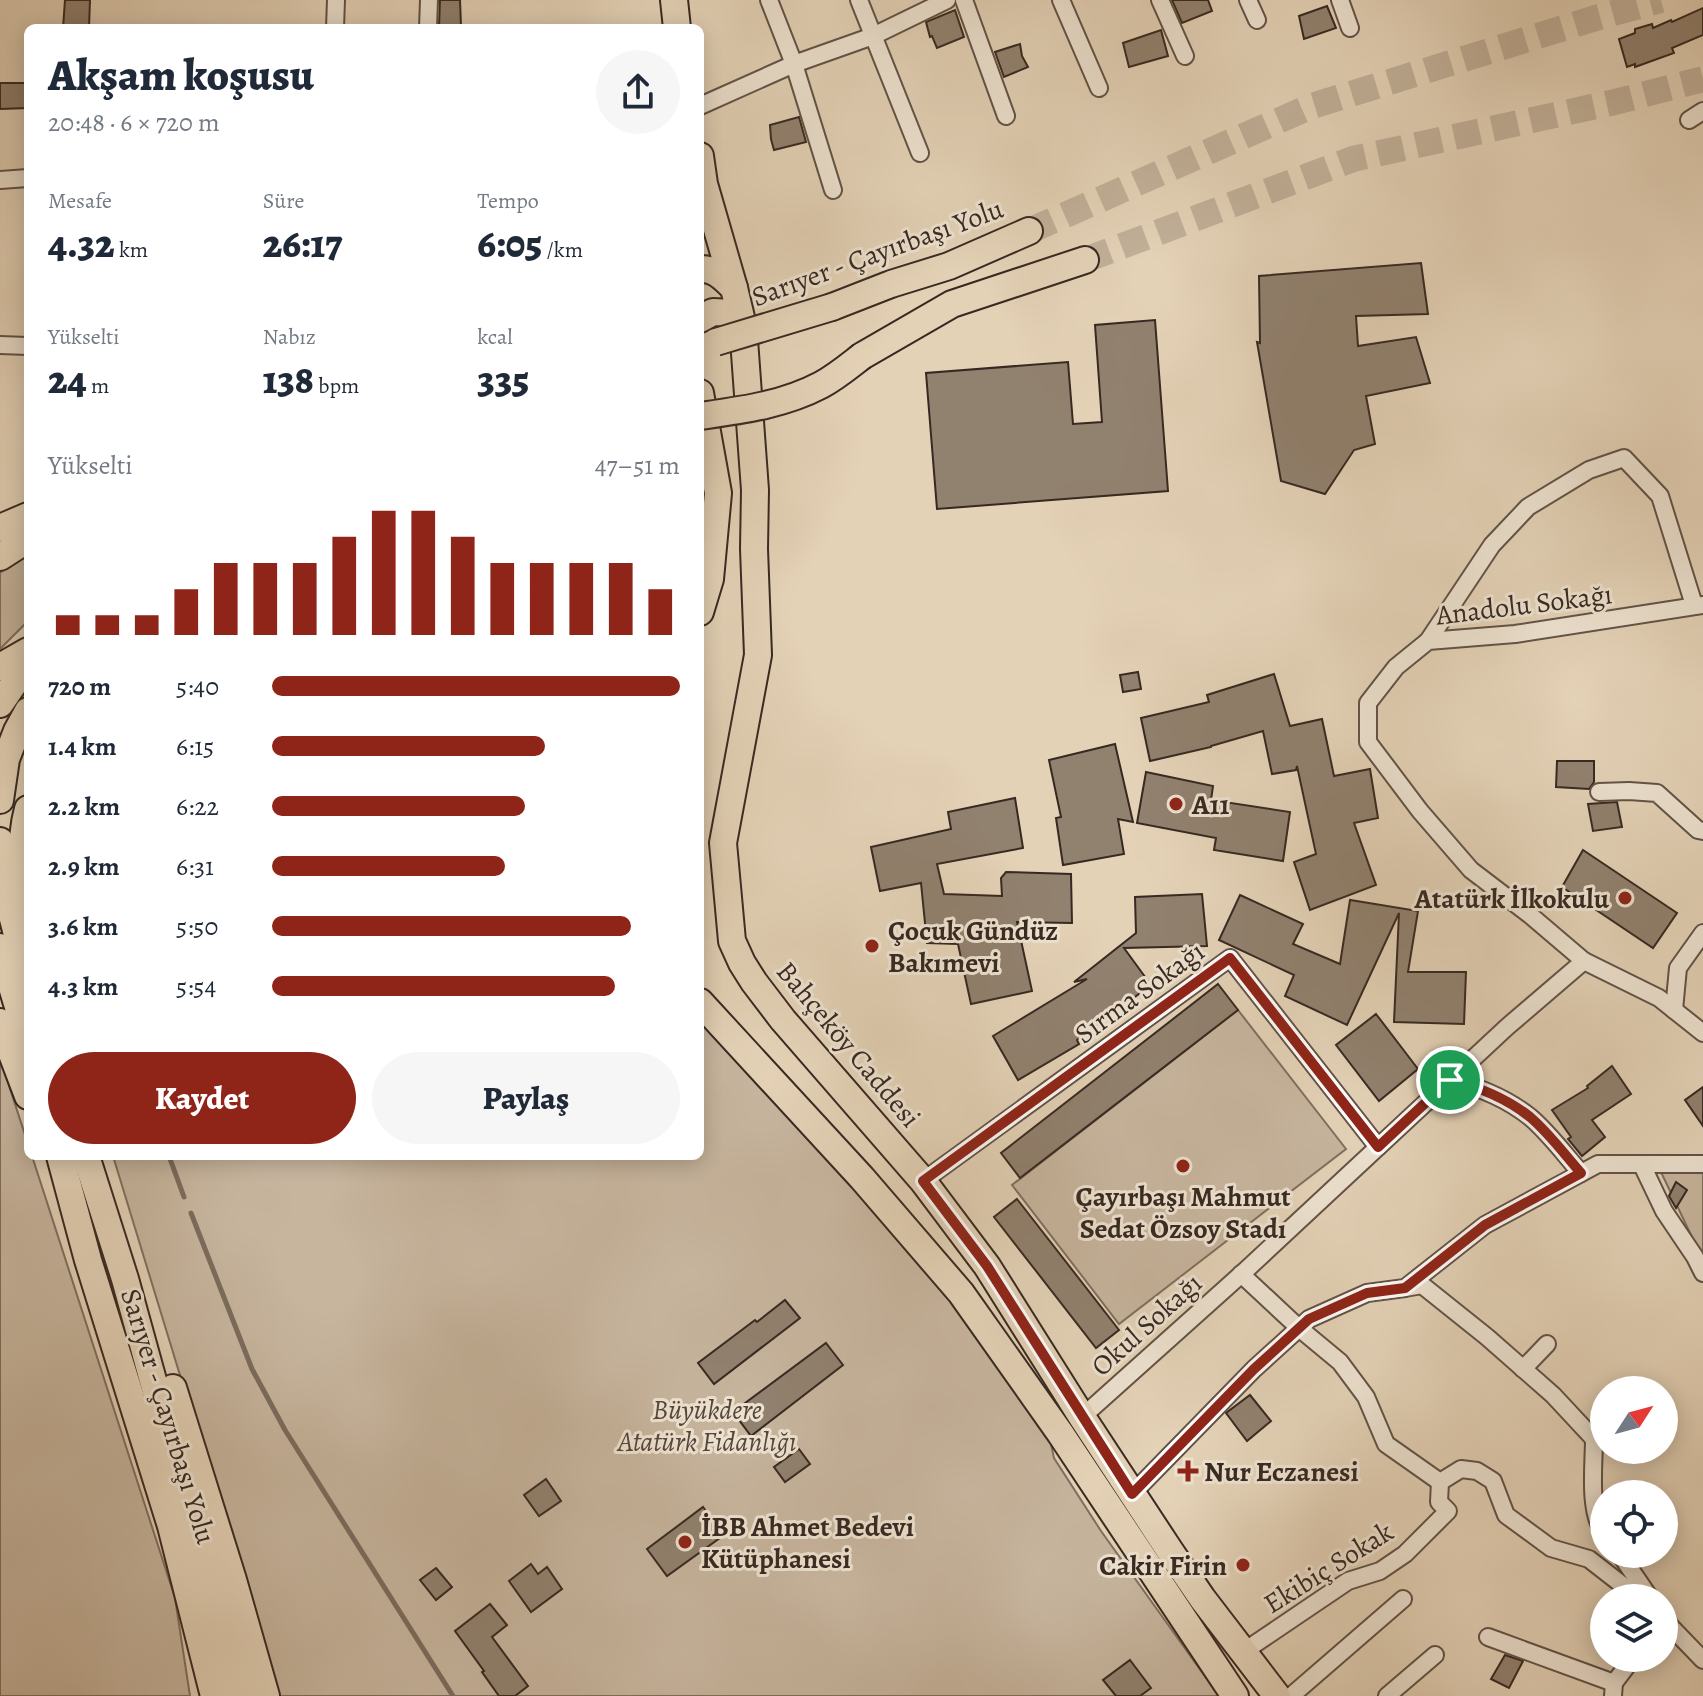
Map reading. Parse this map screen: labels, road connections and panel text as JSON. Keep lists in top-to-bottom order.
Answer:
{
  "streets": {
    "main road": ["Sarıyer - Çayırbaşı Yolu", "Bahçeköy Caddesi"],
    "street": [
      "Anadolu Sokağı",
      "Sırma Sokağı",
      "Okul Sokağı",
      "Ekibiç Sokak"
    ]
  },
  "crossings": [
    ["Anadolu Sokağı", "Okul Sokağı"],
    ["Sırma Sokağı", "Bahçeköy Caddesi"],
    ["Sırma Sokağı", "Okul Sokağı"],
    ["Bahçeköy Caddesi", "Okul Sokağı"],
    ["Bahçeköy Caddesi", "Ekibiç Sokak"]
  ],
  "parks": ["Büyükdere Atatürk Fidanlığı"],
  "places": {
    "other": [
      "A11",
      "Atatürk İlkokulu",
      "Çocuk Gündüz Bakımevi",
      "Çayırbaşı Mahmut Sedat Özsoy Stadı",
      "İBB Ahmet Bedevi Kütüphanesi",
      "Cakir Firin"
    ],
    "health": ["Nur Eczanesi"]
  },
  "north": "top right",
  "page": {
    "heading": ["Akşam koşusu", "20:48 · 6 × 720 m"],
    "stats": [
      ["Mesafe", "4.32 km"],
      ["Süre", "26:17"],
      ["Tempo", "6:05 /km"],
      ["Yükselti", "24 m"],
      ["Nabız", "138 bpm"],
      ["kcal", "335"]
    ],
    "chart": ["Yükselti", "47–51 m"],
    "list": [
      {
        "name": "720 m",
        "note": "5:40"
      },
      {
        "name": "1.4 km",
        "note": "6:15"
      },
      {
        "name": "2.2 km",
        "note": "6:22"
      },
      {
        "name": "2.9 km",
        "note": "6:31"
      },
      {
        "name": "3.6 km",
        "note": "5:50"
      },
      {
        "name": "4.3 km",
        "note": "5:54"
      }
    ],
    "buttons": ["Kaydet", "Paylaş"]
  }
}
